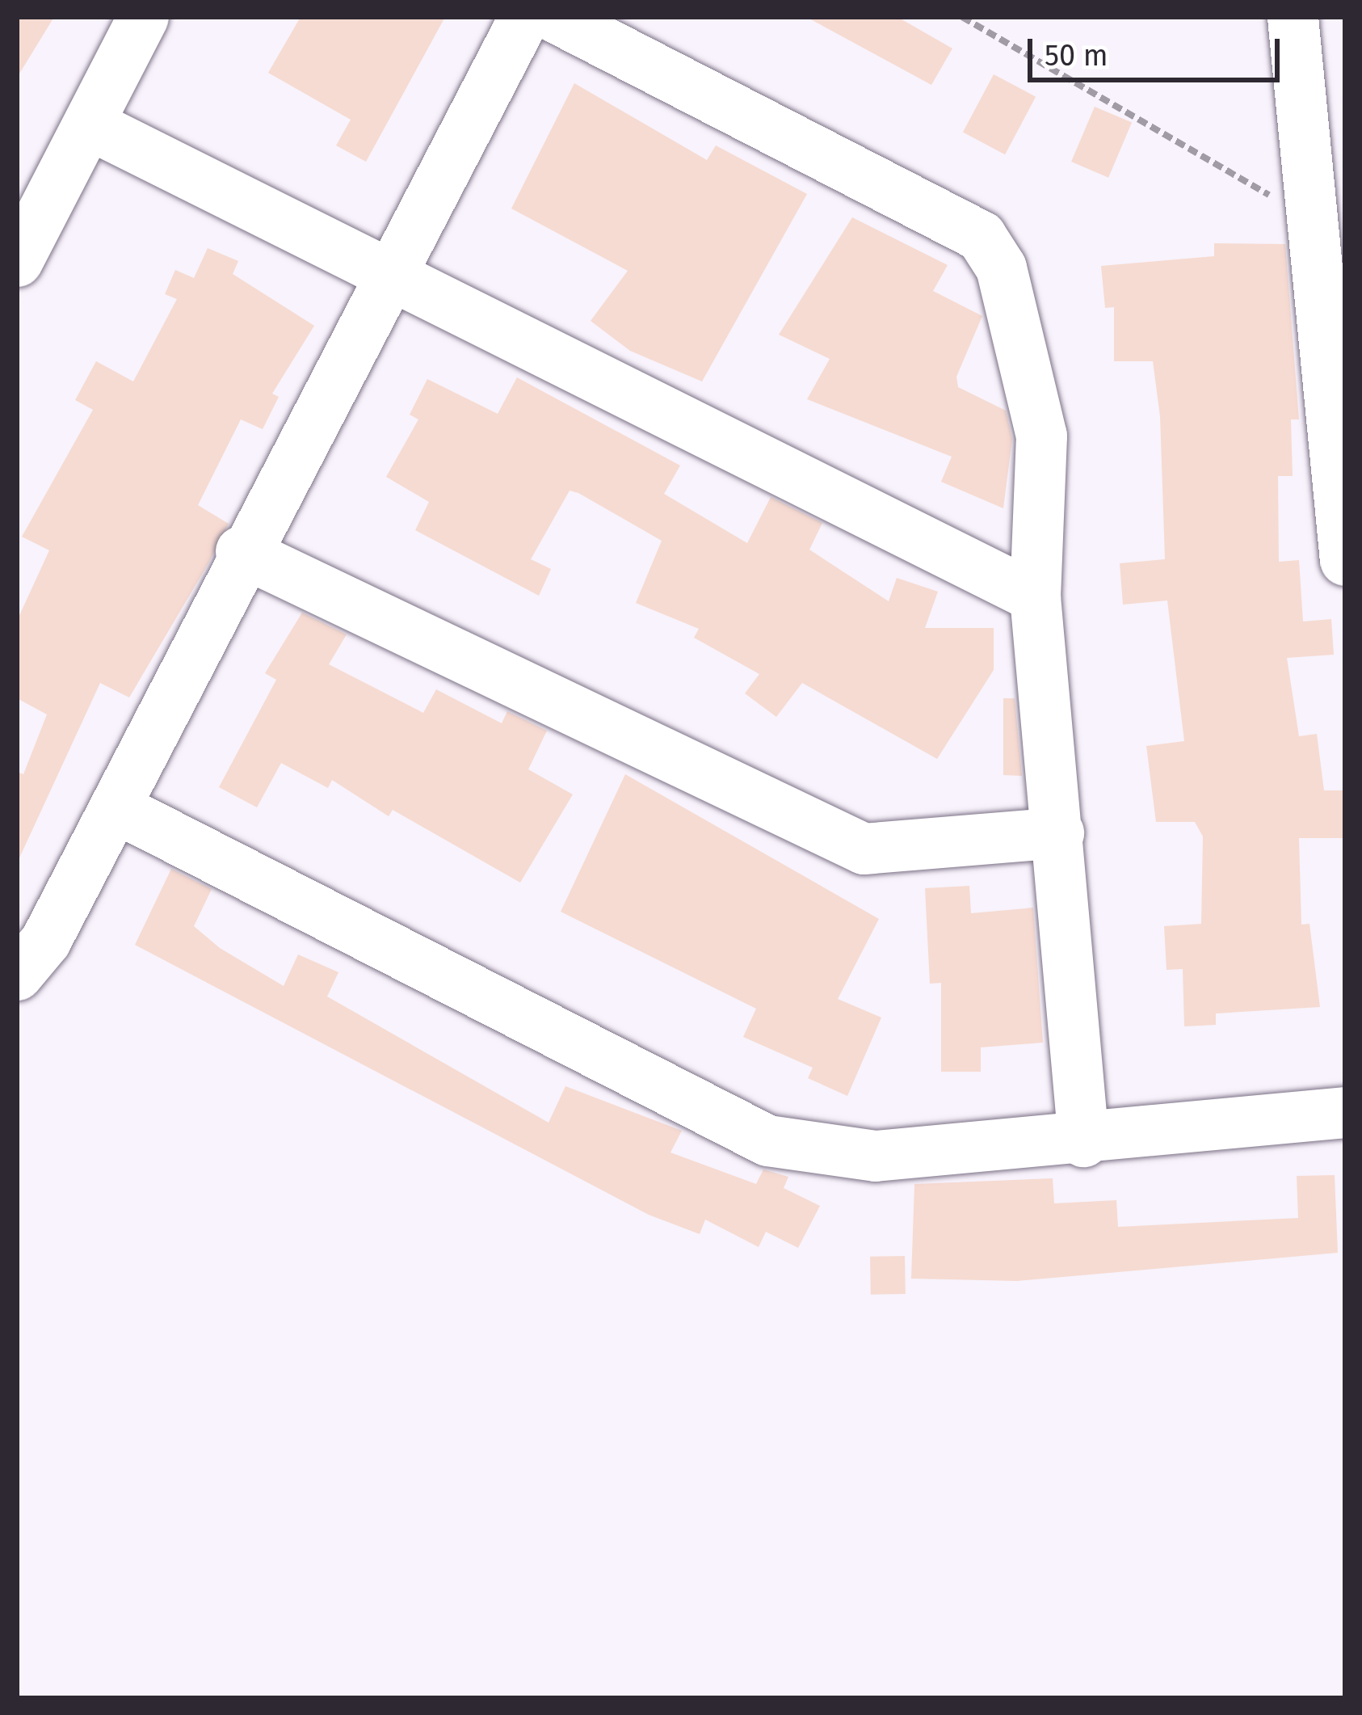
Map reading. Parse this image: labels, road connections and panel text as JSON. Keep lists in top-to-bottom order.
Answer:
{
  "scale_bar": "50 m"
}
